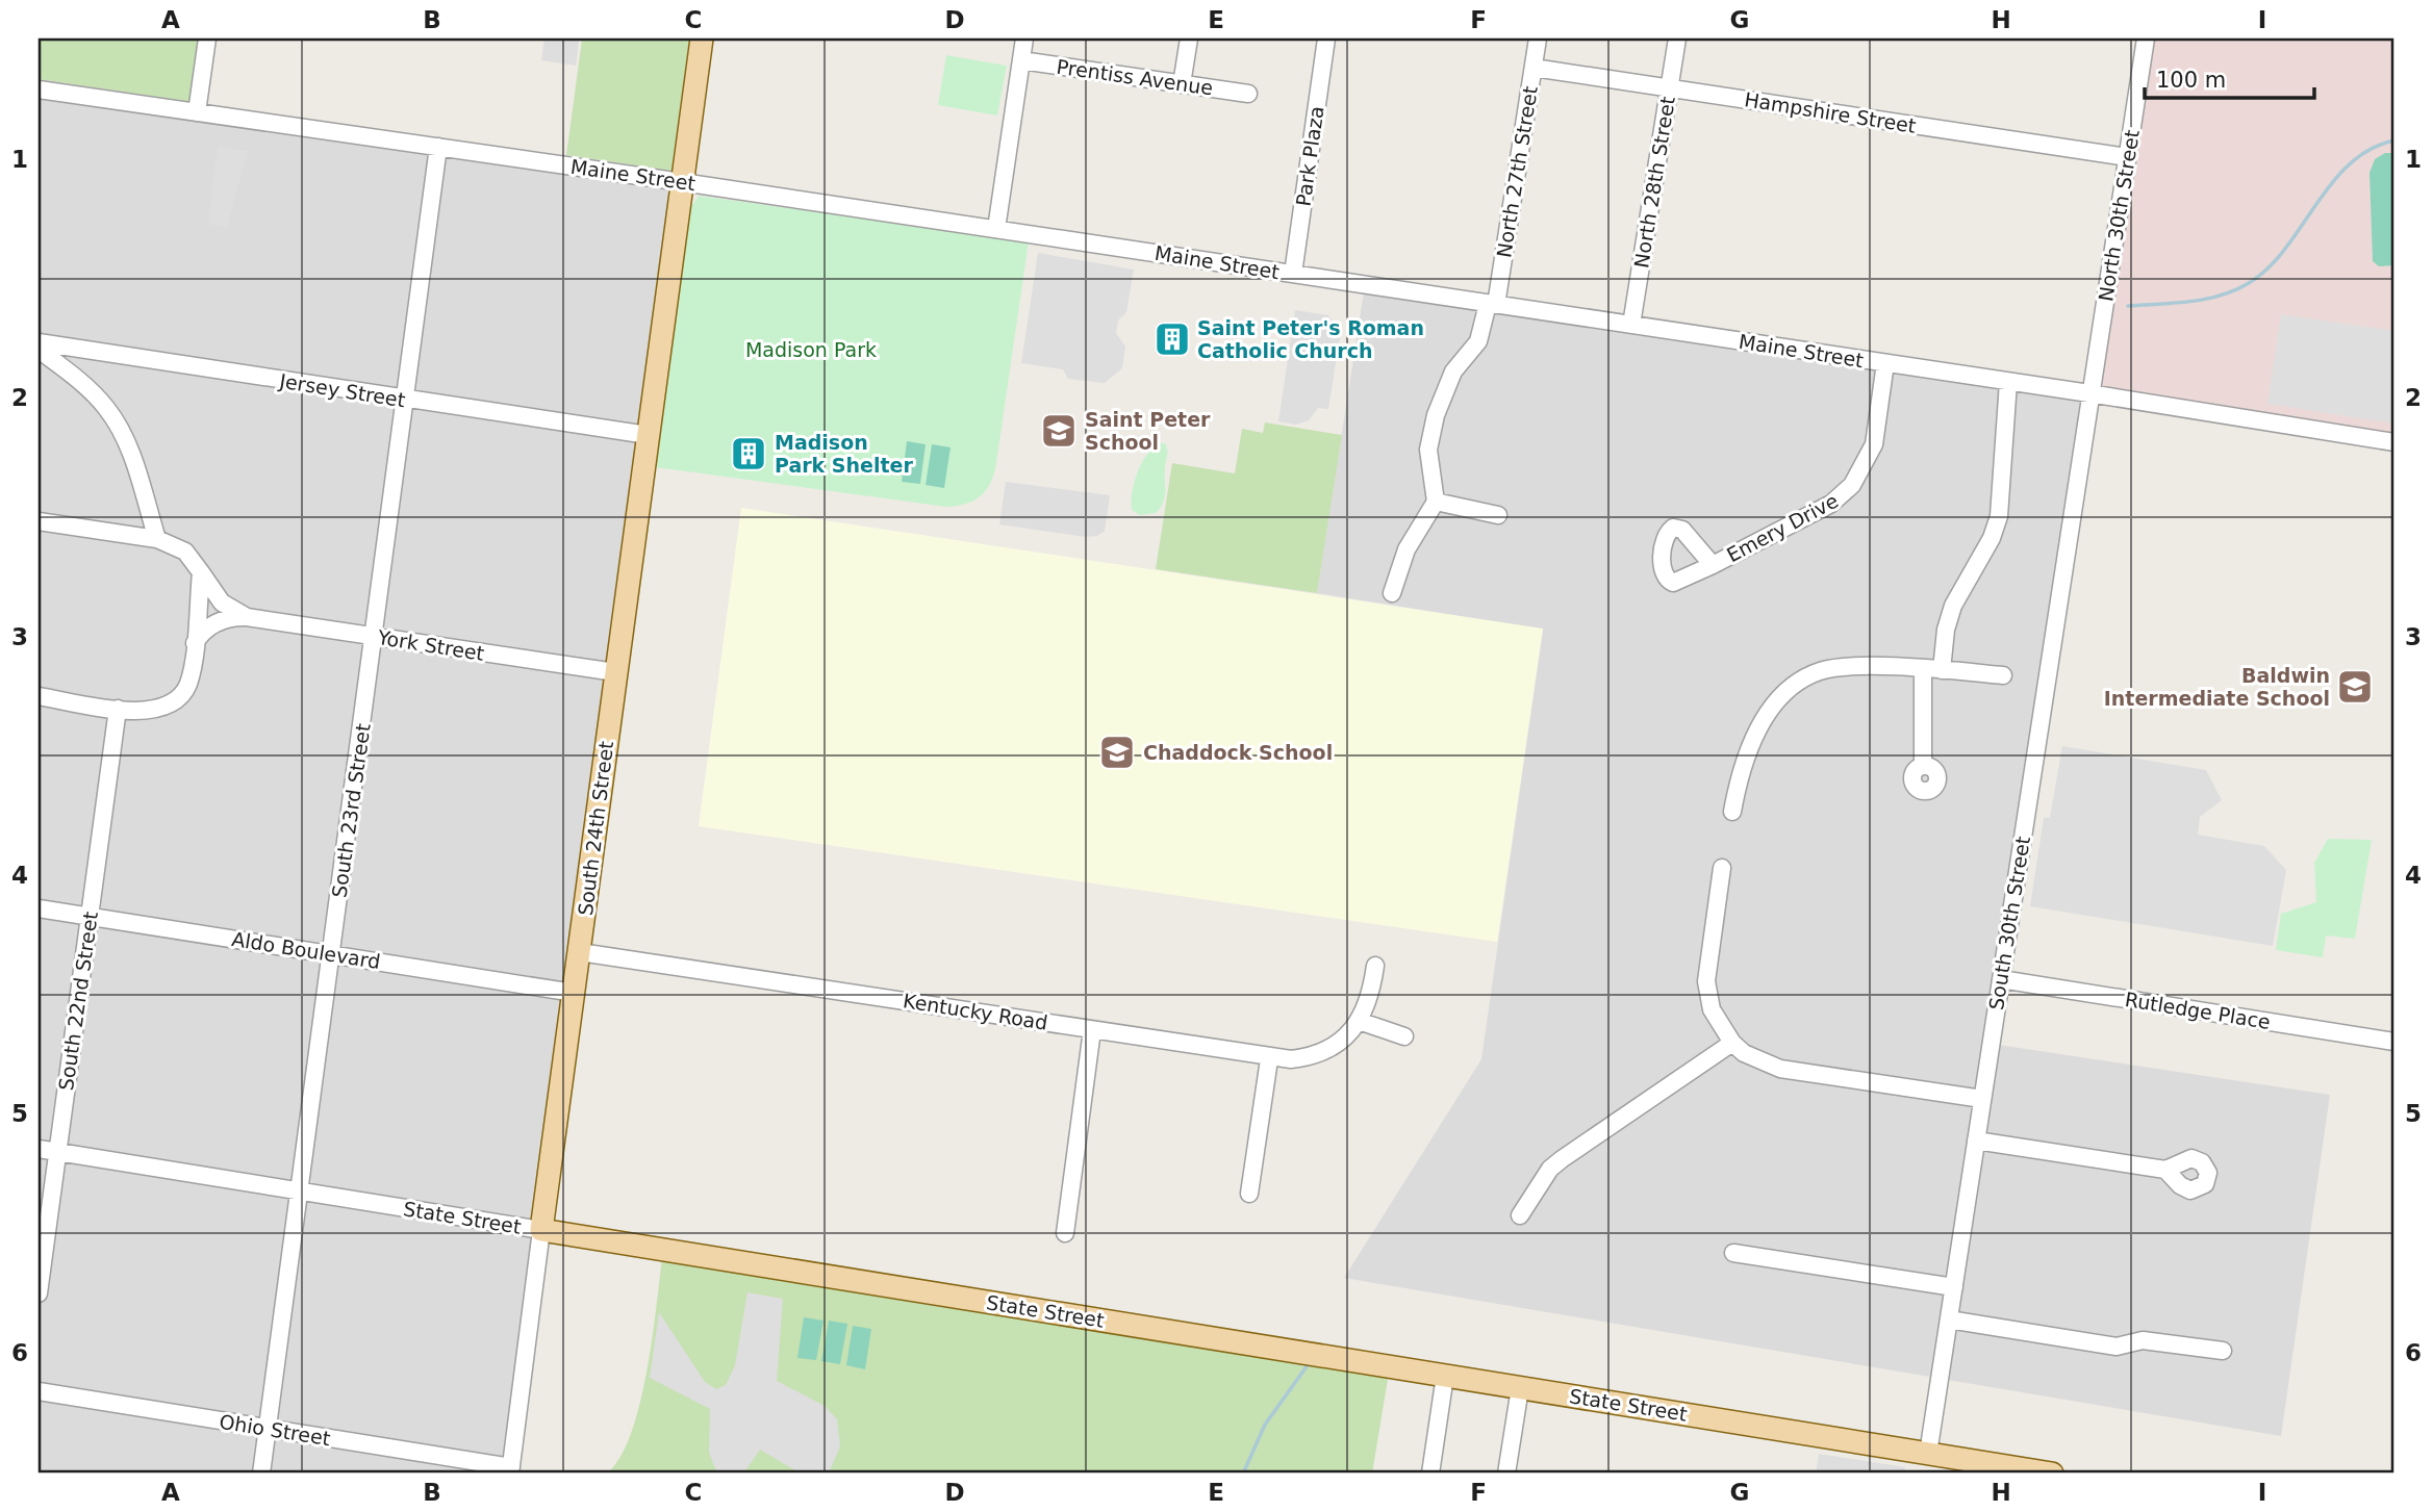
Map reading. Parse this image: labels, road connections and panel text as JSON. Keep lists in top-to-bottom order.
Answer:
{
  "streets": {
    "main road": ["South 24th Street", "State Street"],
    "street": [
      "Prentiss Avenue",
      "Hampshire Street",
      "Park Plaza",
      "North 27th Street",
      "Maine Street",
      "North 28th Street",
      "North 30th Street",
      "Jersey Street",
      "Emery Drive",
      "York Street",
      "South 23rd Street",
      "South 30th Street",
      "Aldo Boulevard",
      "South 22nd Street",
      "Rutledge Place",
      "Kentucky Road",
      "Ohio Street"
    ]
  },
  "crossings": [
    ["Hampshire Street", "North 27th Street"],
    ["Hampshire Street", "North 28th Street"],
    ["Hampshire Street", "North 30th Street"],
    ["Park Plaza", "Maine Street"],
    ["North 27th Street", "Maine Street"],
    ["Maine Street", "North 28th Street"],
    ["Maine Street", "North 30th Street"],
    ["Maine Street", "Emery Drive"],
    ["Maine Street", "South 23rd Street"],
    ["Maine Street", "South 24th Street"],
    ["Maine Street", "South 30th Street"],
    ["North 30th Street", "South 30th Street"],
    ["Jersey Street", "South 23rd Street"],
    ["Jersey Street", "South 24th Street"],
    ["York Street", "South 23rd Street"],
    ["York Street", "South 24th Street"],
    ["South 23rd Street", "Aldo Boulevard"],
    ["South 23rd Street", "State Street"],
    ["South 23rd Street", "Ohio Street"],
    ["South 24th Street", "Aldo Boulevard"],
    ["South 24th Street", "Kentucky Road"],
    ["South 24th Street", "State Street"],
    ["South 24th Street", "Ohio Street"],
    ["South 30th Street", "Rutledge Place"],
    ["South 30th Street", "State Street"],
    ["Aldo Boulevard", "South 22nd Street"],
    ["South 22nd Street", "State Street"]
  ],
  "parks": ["Madison Park"],
  "places": {
    "building": ["Saint Peter's Roman Catholic Church", "Madison Park Shelter"],
    "school or university": ["Saint Peter School", "Baldwin Intermediate School", "Chaddock School"]
  },
  "scale_bar": "100 m",
  "grid": {
    "columns": [
      "A",
      "B",
      "C",
      "D",
      "E",
      "F",
      "G",
      "H",
      "I"
    ],
    "rows": [
      "1",
      "2",
      "3",
      "4",
      "5",
      "6"
    ]
  }
}
